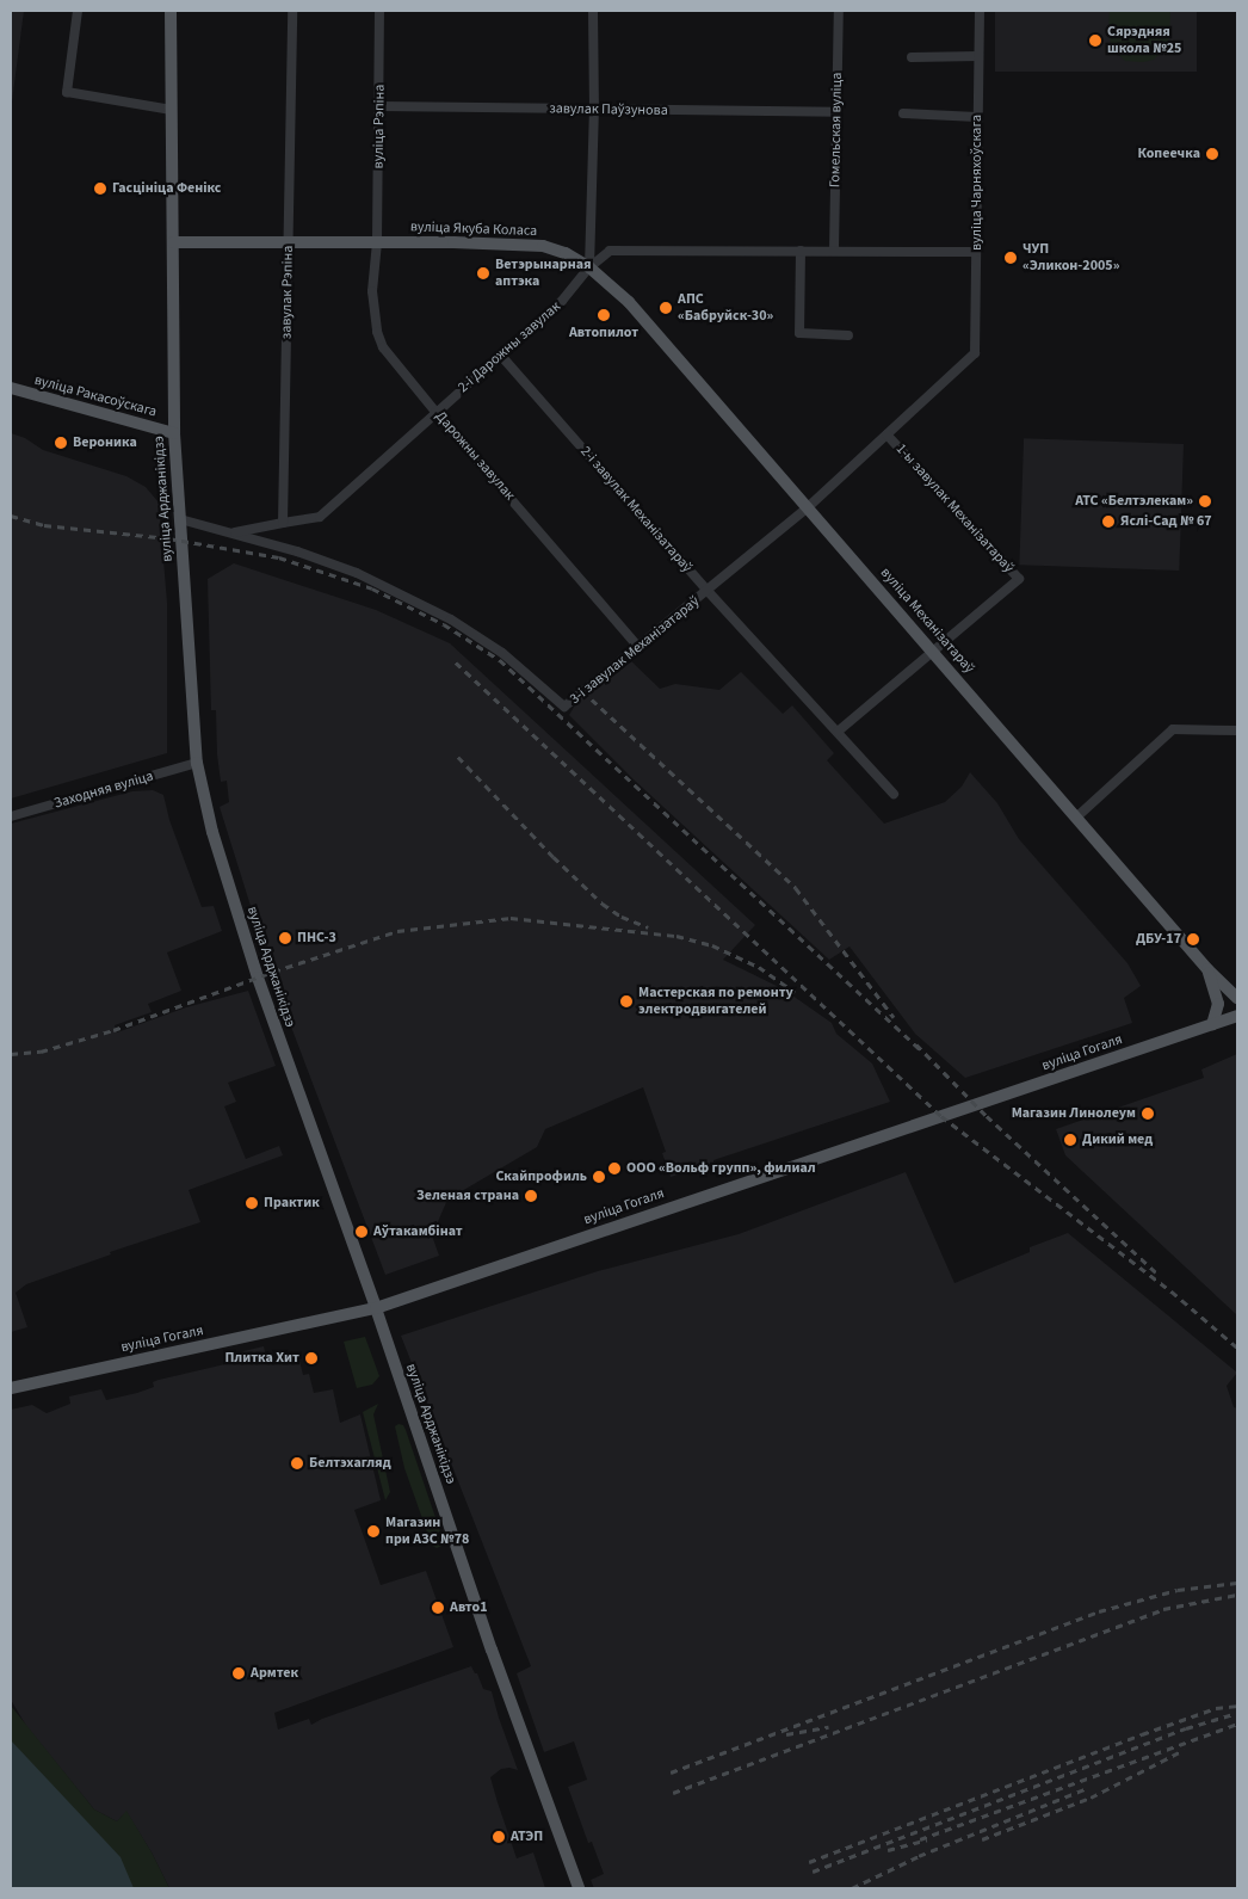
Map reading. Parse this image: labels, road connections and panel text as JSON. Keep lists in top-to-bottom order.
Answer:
{
  "streets": {
    "main road": [
      "вуліца Якуба Коласа",
      "вуліца Ракасоўскага",
      "вуліца Арджанікідзэ",
      "вуліца Механізатараў",
      "вуліца Гогаля"
    ],
    "street": [
      "завулак Паўзунова",
      "вуліца Рэпіна",
      "Гомельская вуліца",
      "вуліца Чарняхоўскага",
      "завулак Рэпіна",
      "2-і Дарожны завулак",
      "Дарожны завулак",
      "1-ы завулак Механізатараў",
      "2-і завулак Механізатараў",
      "3-і завулак Механізатараў",
      "Заходняя вуліца"
    ]
  },
  "crossings": [
    ["завулак Паўзунова", "вуліца Рэпіна"],
    ["завулак Паўзунова", "Гомельская вуліца"],
    ["вуліца Рэпіна", "вуліца Якуба Коласа"],
    ["вуліца Рэпіна", "Дарожны завулак"],
    ["вуліца Чарняхоўскага", "3-і завулак Механізатараў"],
    ["вуліца Якуба Коласа", "завулак Рэпіна"],
    ["вуліца Якуба Коласа", "2-і Дарожны завулак"],
    ["вуліца Якуба Коласа", "Дарожны завулак"],
    ["вуліца Якуба Коласа", "вуліца Арджанікідзэ"],
    ["вуліца Якуба Коласа", "вуліца Механізатараў"],
    ["завулак Рэпіна", "2-і Дарожны завулак"],
    ["2-і Дарожны завулак", "Дарожны завулак"],
    ["2-і Дарожны завулак", "2-і завулак Механізатараў"],
    ["2-і Дарожны завулак", "вуліца Механізатараў"],
    ["вуліца Ракасоўскага", "вуліца Арджанікідзэ"],
    ["Дарожны завулак", "3-і завулак Механізатараў"],
    ["вуліца Арджанікідзэ", "3-і завулак Механізатараў"],
    ["вуліца Арджанікідзэ", "Заходняя вуліца"],
    ["вуліца Арджанікідзэ", "вуліца Гогаля"],
    ["1-ы завулак Механізатараў", "вуліца Механізатараў"],
    ["1-ы завулак Механізатараў", "3-і завулак Механізатараў"],
    ["2-і завулак Механізатараў", "3-і завулак Механізатараў"],
    ["вуліца Механізатараў", "3-і завулак Механізатараў"]
  ],
  "places": [
    "Сярэдняя школа №25",
    "Копеечка",
    "Гасцініца Фенікс",
    "ЧУП «Эликон-2005»",
    "Ветэрынарная аптэка",
    "АПС «Бабруйск-30»",
    "Автопилот",
    "Вероника",
    "АТС «Белтэлекам»",
    "Яслі-Сад № 67",
    "ПНС-3",
    "ДБУ-17",
    "Мастерская по ремонту электродвигателей",
    "Магазин Линолеум",
    "Дикий мед",
    "ООО «Вольф групп», филиал",
    "Скайпрофиль",
    "Зеленая страна",
    "Практик",
    "Аўтакамбінат",
    "Плитка Хит",
    "Белтэхагляд",
    "Магазин при АЗС №78",
    "Авто1",
    "Армтек",
    "АТЭП"
  ]
}
